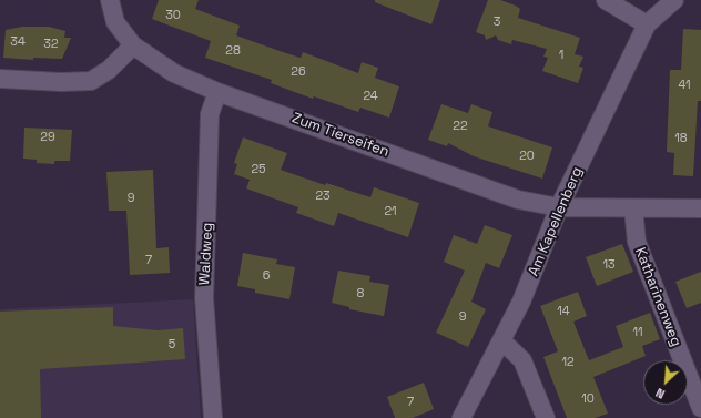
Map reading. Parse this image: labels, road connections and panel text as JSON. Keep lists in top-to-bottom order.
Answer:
{
  "streets": {
    "street": [
      "Zum Tierseifen",
      "Am Kapellenberg",
      "Waldweg",
      "Katharinenweg"
    ]
  },
  "crossings": [
    ["Zum Tierseifen", "Am Kapellenberg"],
    ["Zum Tierseifen", "Waldweg"],
    ["Zum Tierseifen", "Katharinenweg"]
  ],
  "house_numbers": [
    "30",
    "3",
    "34",
    "32",
    "28",
    "1",
    "26",
    "41",
    "24",
    "22",
    "29",
    "18",
    "20",
    "25",
    "23",
    "9",
    "21",
    "7",
    "13",
    "6",
    "8",
    "14",
    "9",
    "11",
    "5",
    "12",
    "10",
    "7"
  ],
  "north": "bottom left"
}
